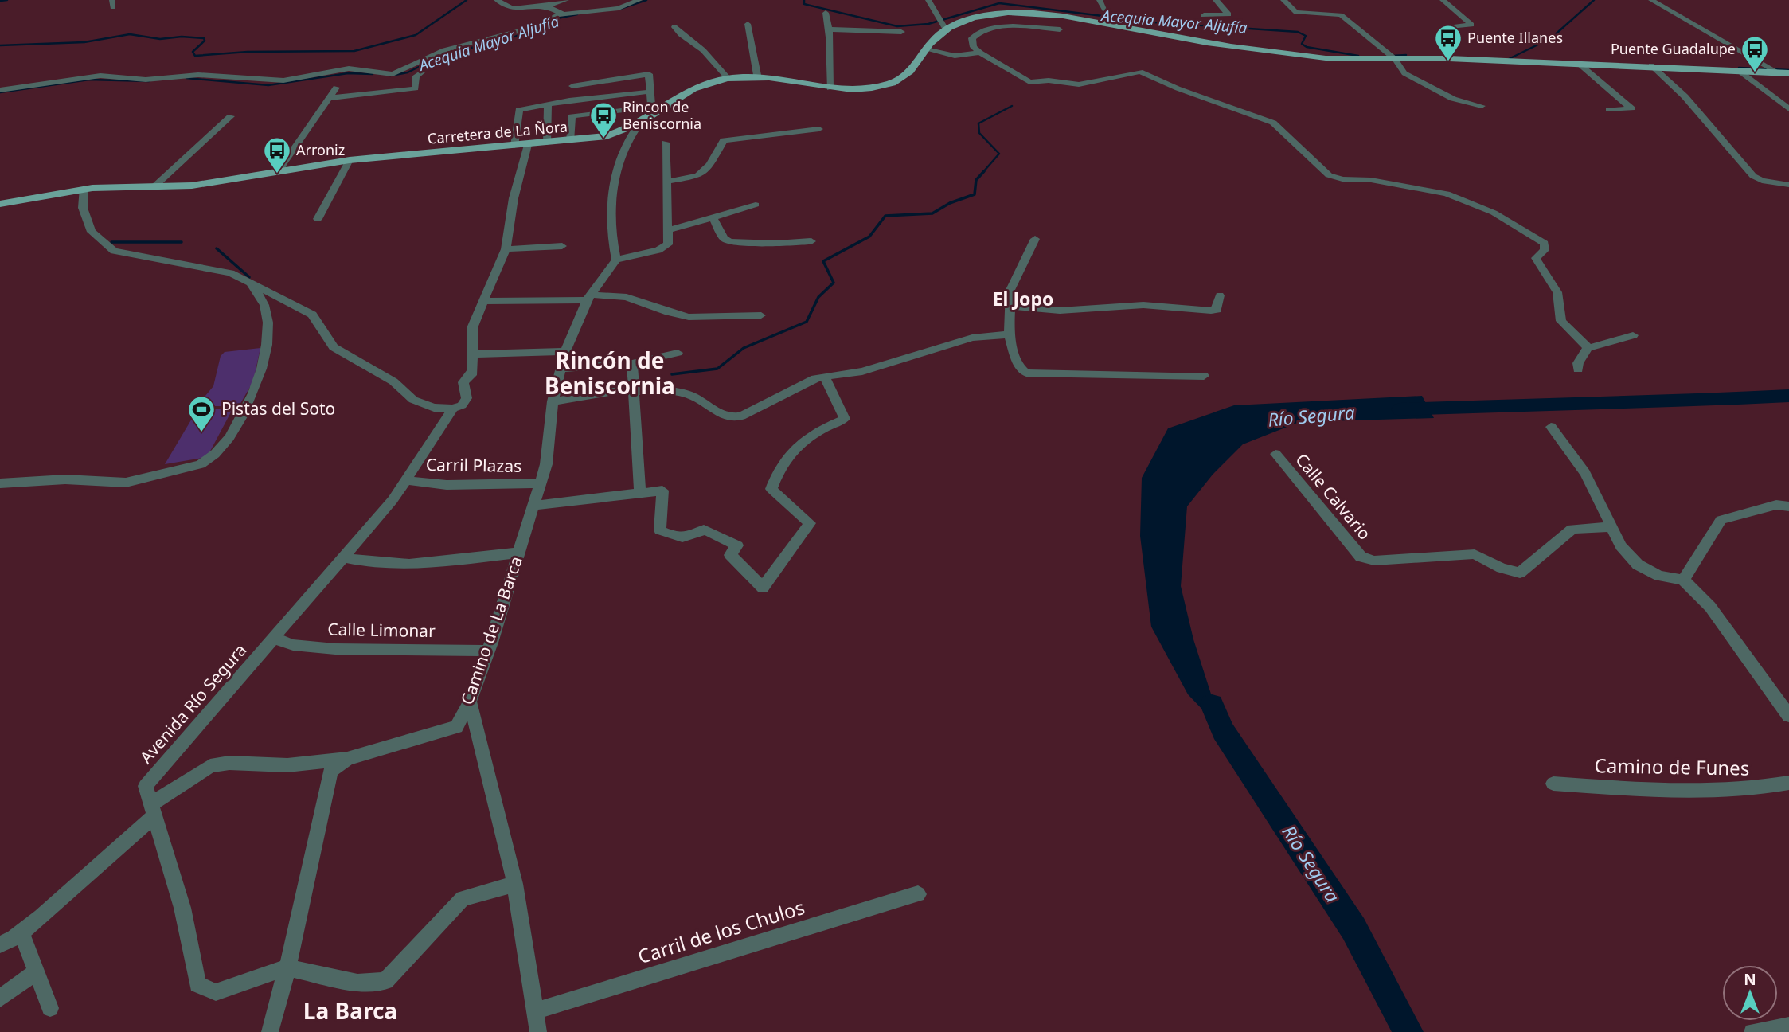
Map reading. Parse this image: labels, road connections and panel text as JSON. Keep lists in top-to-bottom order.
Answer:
{
  "streets": {
    "main road": ["Carretera de La Ñora"],
    "street": [
      "Carril Plazas",
      "Calle Calvario",
      "Calle Limonar",
      "Camino de La Barca",
      "Avenida Río Segura",
      "Camino de Funes",
      "Carril de los Chulos"
    ]
  },
  "crossings": [
    ["Carril Plazas", "Camino de La Barca"],
    ["Carril Plazas", "Avenida Río Segura"],
    ["Calle Limonar", "Camino de La Barca"],
    ["Calle Limonar", "Avenida Río Segura"],
    ["Camino de La Barca", "Avenida Río Segura"]
  ],
  "districts": ["El Jopo", "Rincón de Beniscornia", "La Barca"],
  "water": ["Acequia Mayor Aljufía", "Río Segura"],
  "places": {
    "bus stop": [
      "Puente Illanes",
      "Puente Guadalupe",
      "Rincon de Beniscornia",
      "Arroniz"
    ],
    "sports": ["Pistas del Soto"]
  },
  "north": "top"
}
